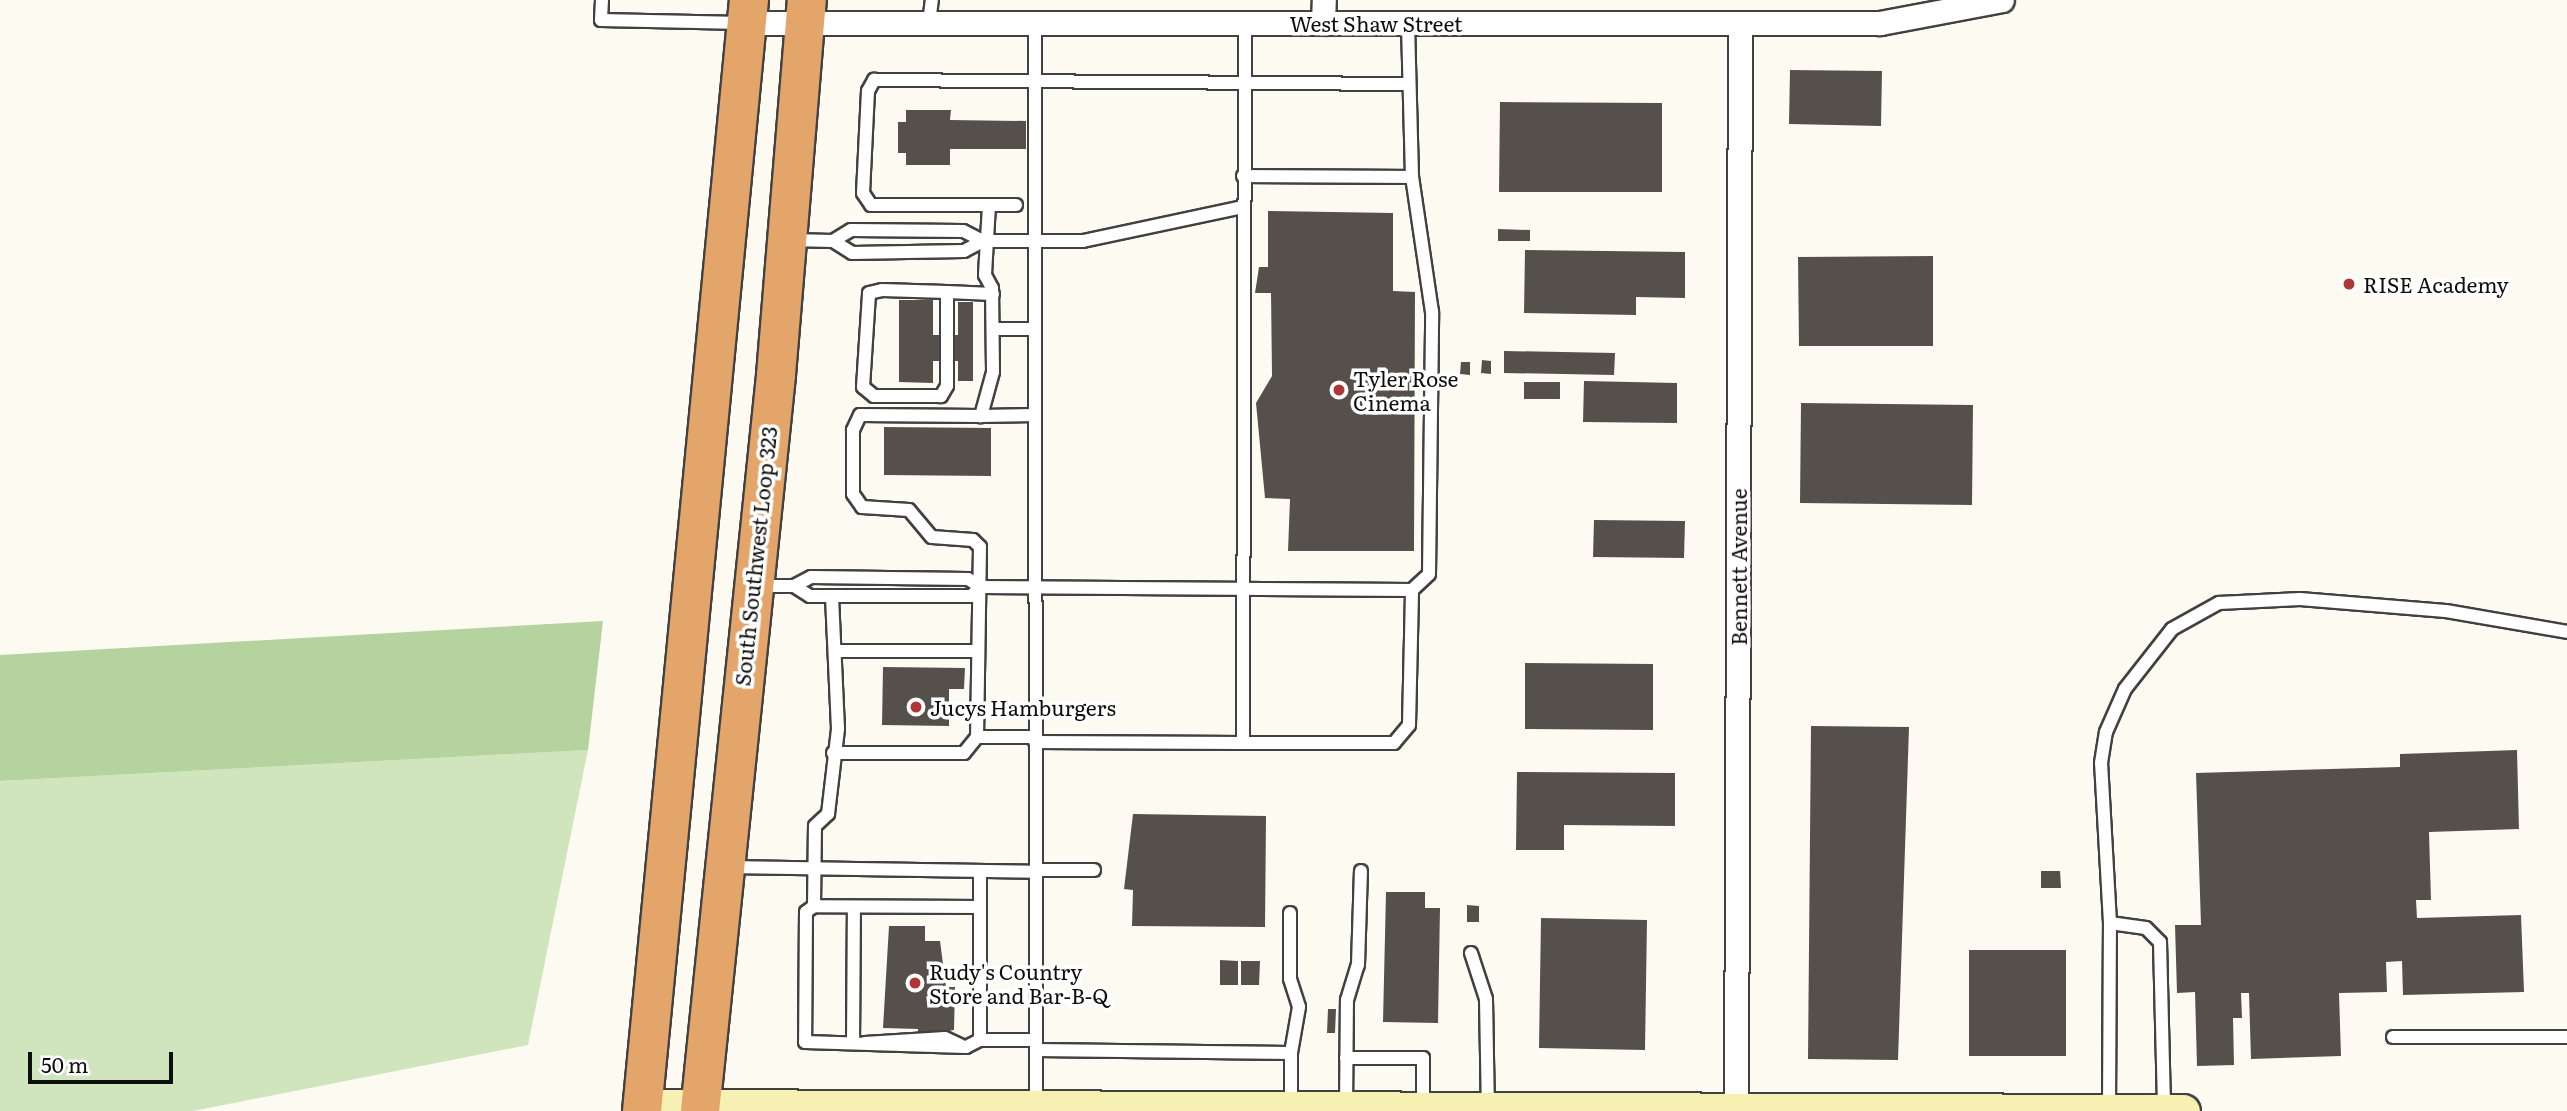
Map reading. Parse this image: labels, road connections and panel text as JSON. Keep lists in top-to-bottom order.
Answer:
{
  "streets": {
    "highway": ["South Southwest Loop 323"],
    "street": ["West Shaw Street", "Bennett Avenue"]
  },
  "crossings": [
    ["West Shaw Street", "South Southwest Loop 323"],
    ["West Shaw Street", "Bennett Avenue"]
  ],
  "places": [
    "RISE Academy",
    "Tyler Rose Cinema",
    "Jucys Hamburgers",
    "Rudy's Country Store and Bar-B-Q"
  ],
  "scale_bar": "50 m"
}
